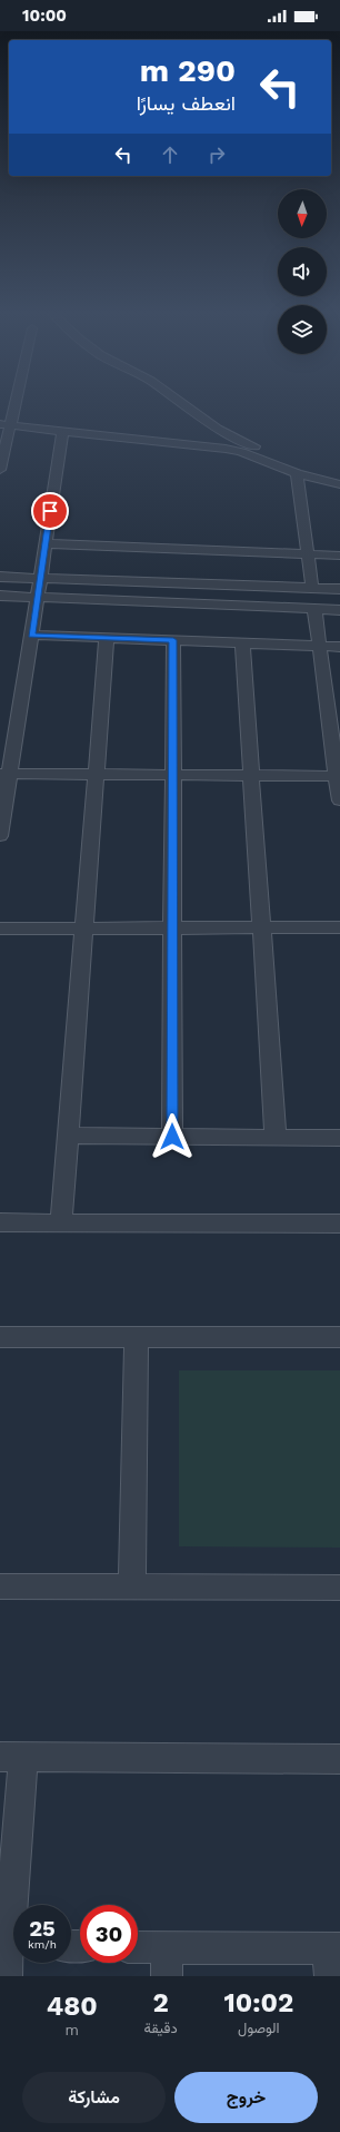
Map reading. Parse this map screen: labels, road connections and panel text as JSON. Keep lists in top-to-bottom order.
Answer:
{
  "north": "bottom",
  "page": {
    "status": "10:00",
    "turn": ["290 m", "انعطف يسارًا"],
    "speed": "25 km/h",
    "limit": "30",
    "eta": [
      "10:02",
      "الوصول",
      "2",
      "دقيقة",
      "480",
      "m"
    ],
    "buttons": ["خروج", "مشاركة"]
  }
}
